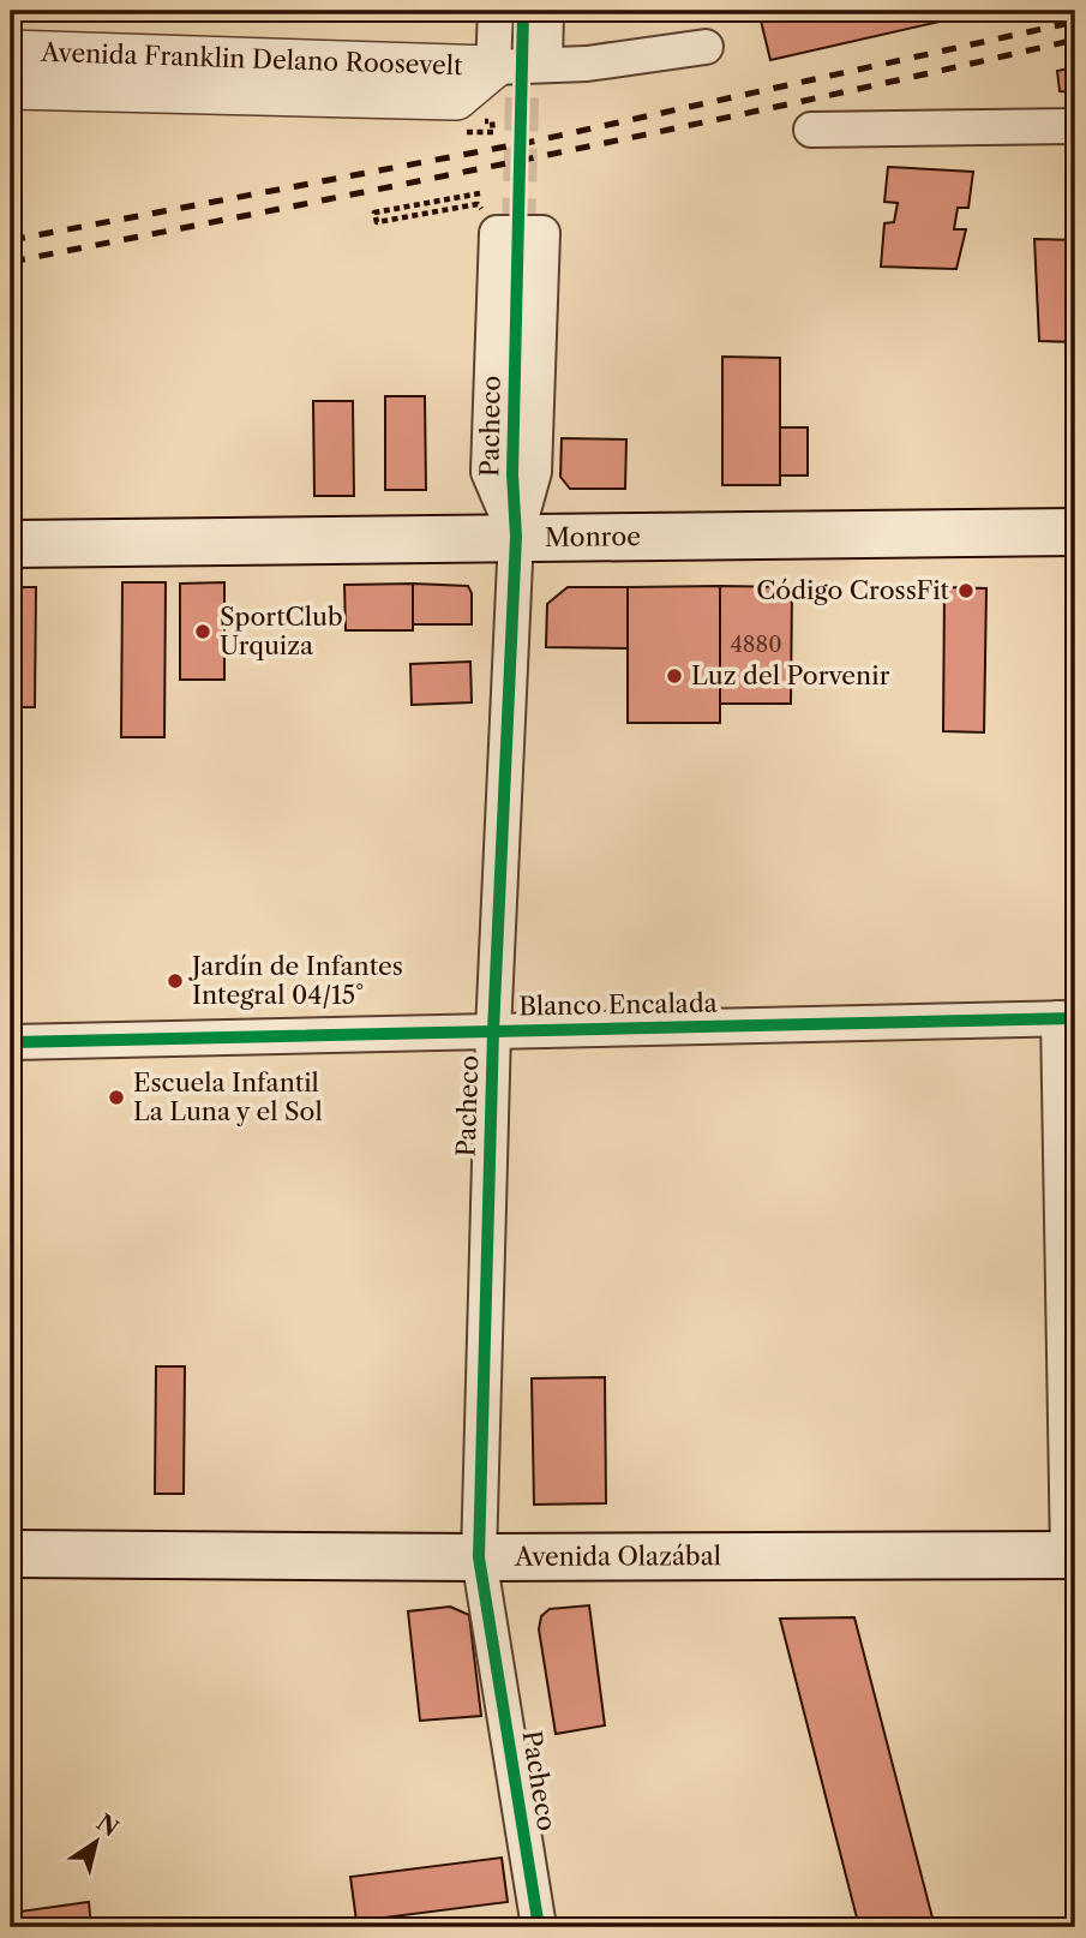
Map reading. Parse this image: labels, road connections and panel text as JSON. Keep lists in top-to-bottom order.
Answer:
{
  "streets": {
    "main road": ["Monroe", "Avenida Olazábal"],
    "street": ["Avenida Franklin Delano Roosevelt", "Pacheco", "Blanco Encalada"]
  },
  "crossings": [
    ["Pacheco", "Monroe"],
    ["Pacheco", "Blanco Encalada"],
    ["Pacheco", "Avenida Olazábal"]
  ],
  "places": [
    "Código CrossFit",
    "SportClub Urquiza",
    "Luz del Porvenir",
    "Jardín de Infantes Integral 04/15°",
    "Escuela Infantil La Luna y el Sol"
  ],
  "house_numbers": ["4880"],
  "north": "top right"
}
